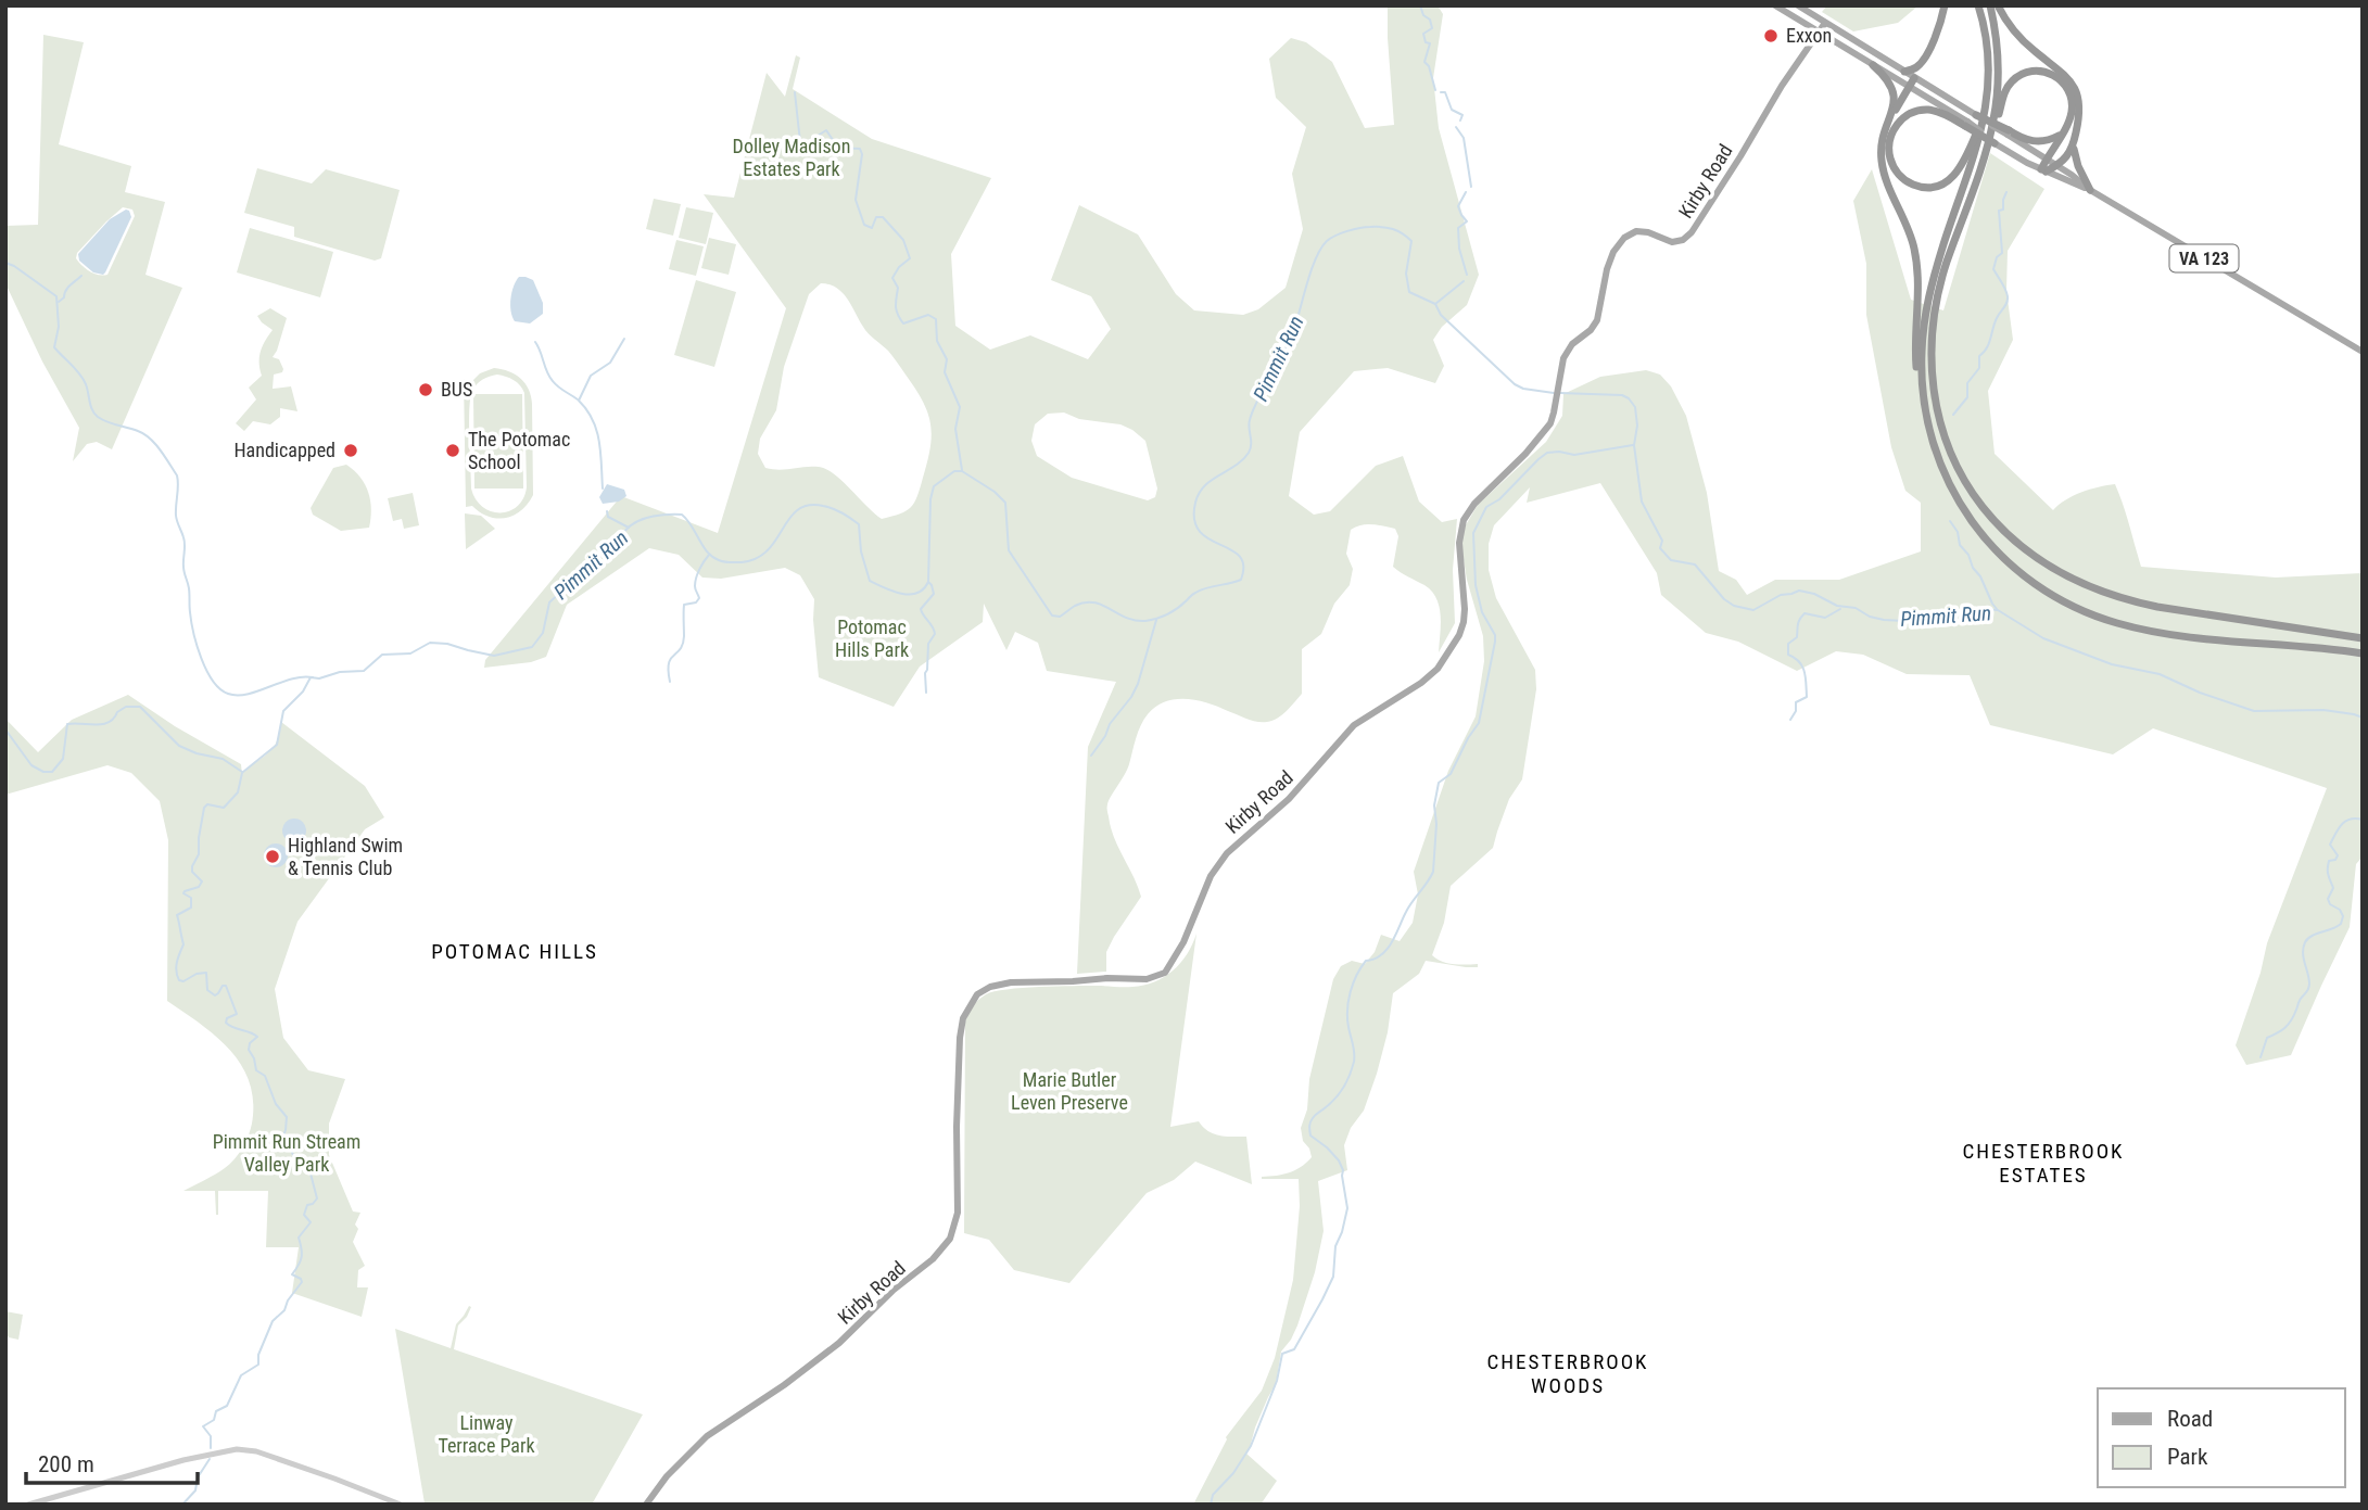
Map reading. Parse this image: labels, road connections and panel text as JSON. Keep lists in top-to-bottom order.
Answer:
{
  "streets": {
    "main road": ["Kirby Road", "VA 123"]
  },
  "districts": ["POTOMAC HILLS", "CHESTERBROOK ESTATES", "CHESTERBROOK WOODS"],
  "water": ["Pimmit Run"],
  "parks": [
    "Dolley Madison Estates Park",
    "Potomac Hills Park",
    "Marie Butler Leven Preserve",
    "Pimmit Run Stream Valley Park",
    "Linway Terrace Park"
  ],
  "places": [
    "Exxon",
    "BUS",
    "Handicapped",
    "The Potomac School",
    "Highland Swim & Tennis Club"
  ],
  "legend": ["Road", "Park"],
  "scale_bar": "200 m"
}
